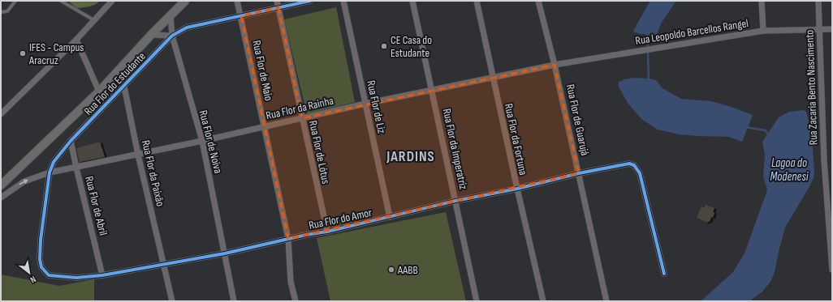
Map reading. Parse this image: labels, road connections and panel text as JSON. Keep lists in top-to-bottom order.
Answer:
{
  "streets": {
    "street": [
      "Rua Leopoldo Barcellos Rangel",
      "Rua Flor de Maio",
      "Rua Flor do Estudante",
      "Rua Zacaria Bento Nascimento",
      "Rua Flor de Liz",
      "Rua Flor da Rainha",
      "Rua Flor de Guarujá",
      "Rua Flor da Fortuna",
      "Rua Flor de Noiva",
      "Rua Flor da Imperatriz",
      "Rua Flor de Lótus",
      "Rua Flor da Paixão",
      "Rua Flor de Abril",
      "Rua Flor do Amor"
    ]
  },
  "crossings": [
    ["Rua Leopoldo Barcellos Rangel", "Rua Zacaria Bento Nascimento"],
    ["Rua Leopoldo Barcellos Rangel", "Rua Flor da Rainha"],
    ["Rua Leopoldo Barcellos Rangel", "Rua Flor de Guarujá"],
    ["Rua Flor de Maio", "Rua Flor do Estudante"],
    ["Rua Flor de Maio", "Rua Flor da Rainha"],
    ["Rua Flor de Maio", "Rua Flor do Amor"],
    ["Rua Flor do Estudante", "Rua Flor da Rainha"],
    ["Rua Flor do Estudante", "Rua Flor de Noiva"],
    ["Rua Flor do Estudante", "Rua Flor de Lótus"],
    ["Rua Flor do Estudante", "Rua Flor da Paixão"],
    ["Rua Flor do Estudante", "Rua Flor de Abril"],
    ["Rua Flor do Estudante", "Rua Flor do Amor"],
    ["Rua Flor de Liz", "Rua Flor da Rainha"],
    ["Rua Flor de Liz", "Rua Flor do Amor"],
    ["Rua Flor da Rainha", "Rua Flor de Guarujá"],
    ["Rua Flor da Rainha", "Rua Flor da Fortuna"],
    ["Rua Flor da Rainha", "Rua Flor de Noiva"],
    ["Rua Flor da Rainha", "Rua Flor da Imperatriz"],
    ["Rua Flor da Rainha", "Rua Flor de Lótus"],
    ["Rua Flor da Rainha", "Rua Flor da Paixão"],
    ["Rua Flor da Rainha", "Rua Flor de Abril"],
    ["Rua Flor de Guarujá", "Rua Flor do Amor"],
    ["Rua Flor da Fortuna", "Rua Flor do Amor"],
    ["Rua Flor de Noiva", "Rua Flor do Amor"],
    ["Rua Flor da Imperatriz", "Rua Flor do Amor"],
    ["Rua Flor de Lótus", "Rua Flor do Amor"],
    ["Rua Flor da Paixão", "Rua Flor do Amor"],
    ["Rua Flor de Abril", "Rua Flor do Amor"]
  ],
  "districts": ["JARDINS"],
  "water": ["Lagoa do Modenesi"],
  "places": ["CE Casa do Estudante", "IFES - Campus Aracruz", "AABB"],
  "north": "bottom right"
}
